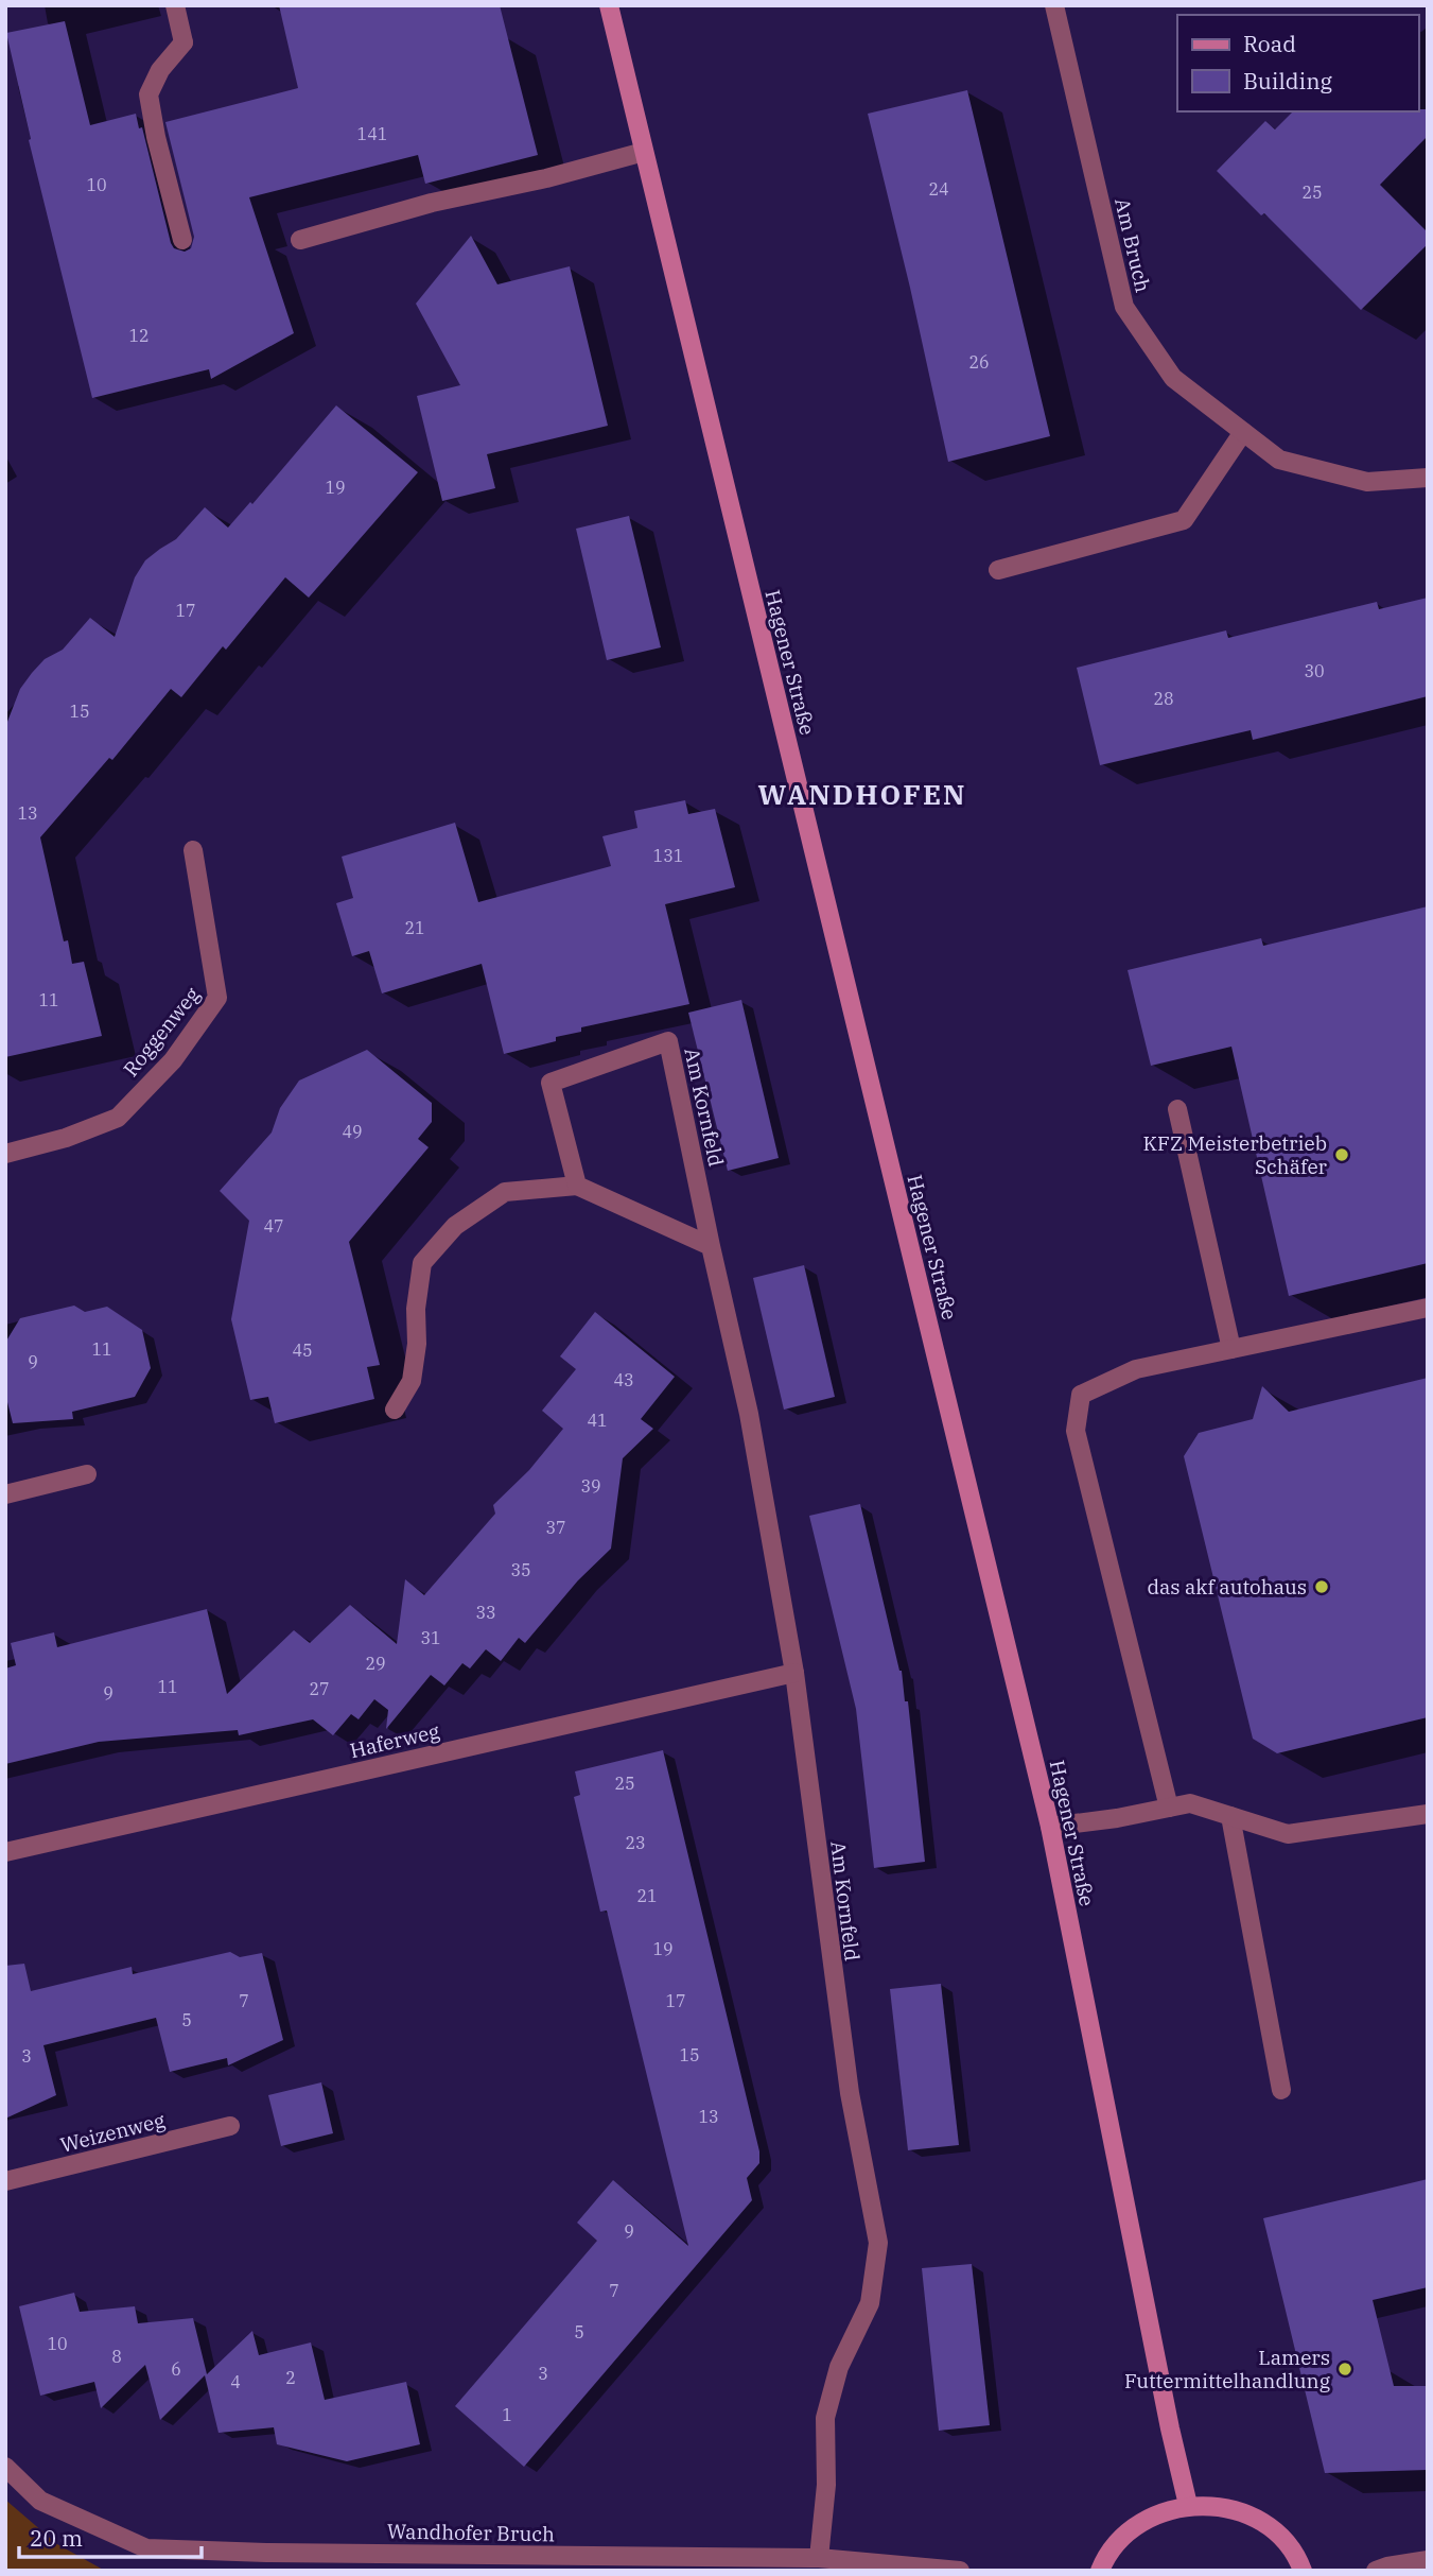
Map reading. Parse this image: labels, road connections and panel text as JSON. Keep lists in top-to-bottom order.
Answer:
{
  "streets": {
    "main road": ["Hagener Straße"],
    "street": [
      "Am Bruch",
      "Roggenweg",
      "Am Kornfeld",
      "Haferweg",
      "Weizenweg",
      "Wandhofer Bruch"
    ]
  },
  "crossings": [
    ["Am Kornfeld", "Haferweg"],
    ["Am Kornfeld", "Wandhofer Bruch"]
  ],
  "districts": ["WANDHOFEN"],
  "places": ["KFZ Meisterbetrieb Schäfer", "das akf autohaus", "Lamers Futtermittelhandlung"],
  "house_numbers": [
    "141",
    "10",
    "24",
    "25",
    "12",
    "26",
    "19",
    "17",
    "30",
    "28",
    "15",
    "13",
    "131",
    "21",
    "11",
    "49",
    "47",
    "11",
    "45",
    "9",
    "43",
    "41",
    "39",
    "37",
    "35",
    "33",
    "31",
    "29",
    "11",
    "27",
    "9",
    "25",
    "23",
    "21",
    "19",
    "7",
    "17",
    "5",
    "15",
    "3",
    "13",
    "9",
    "7",
    "5",
    "10",
    "8",
    "6",
    "3",
    "2",
    "4",
    "1"
  ],
  "legend": ["Road", "Building"],
  "scale_bar": "20 m"
}
